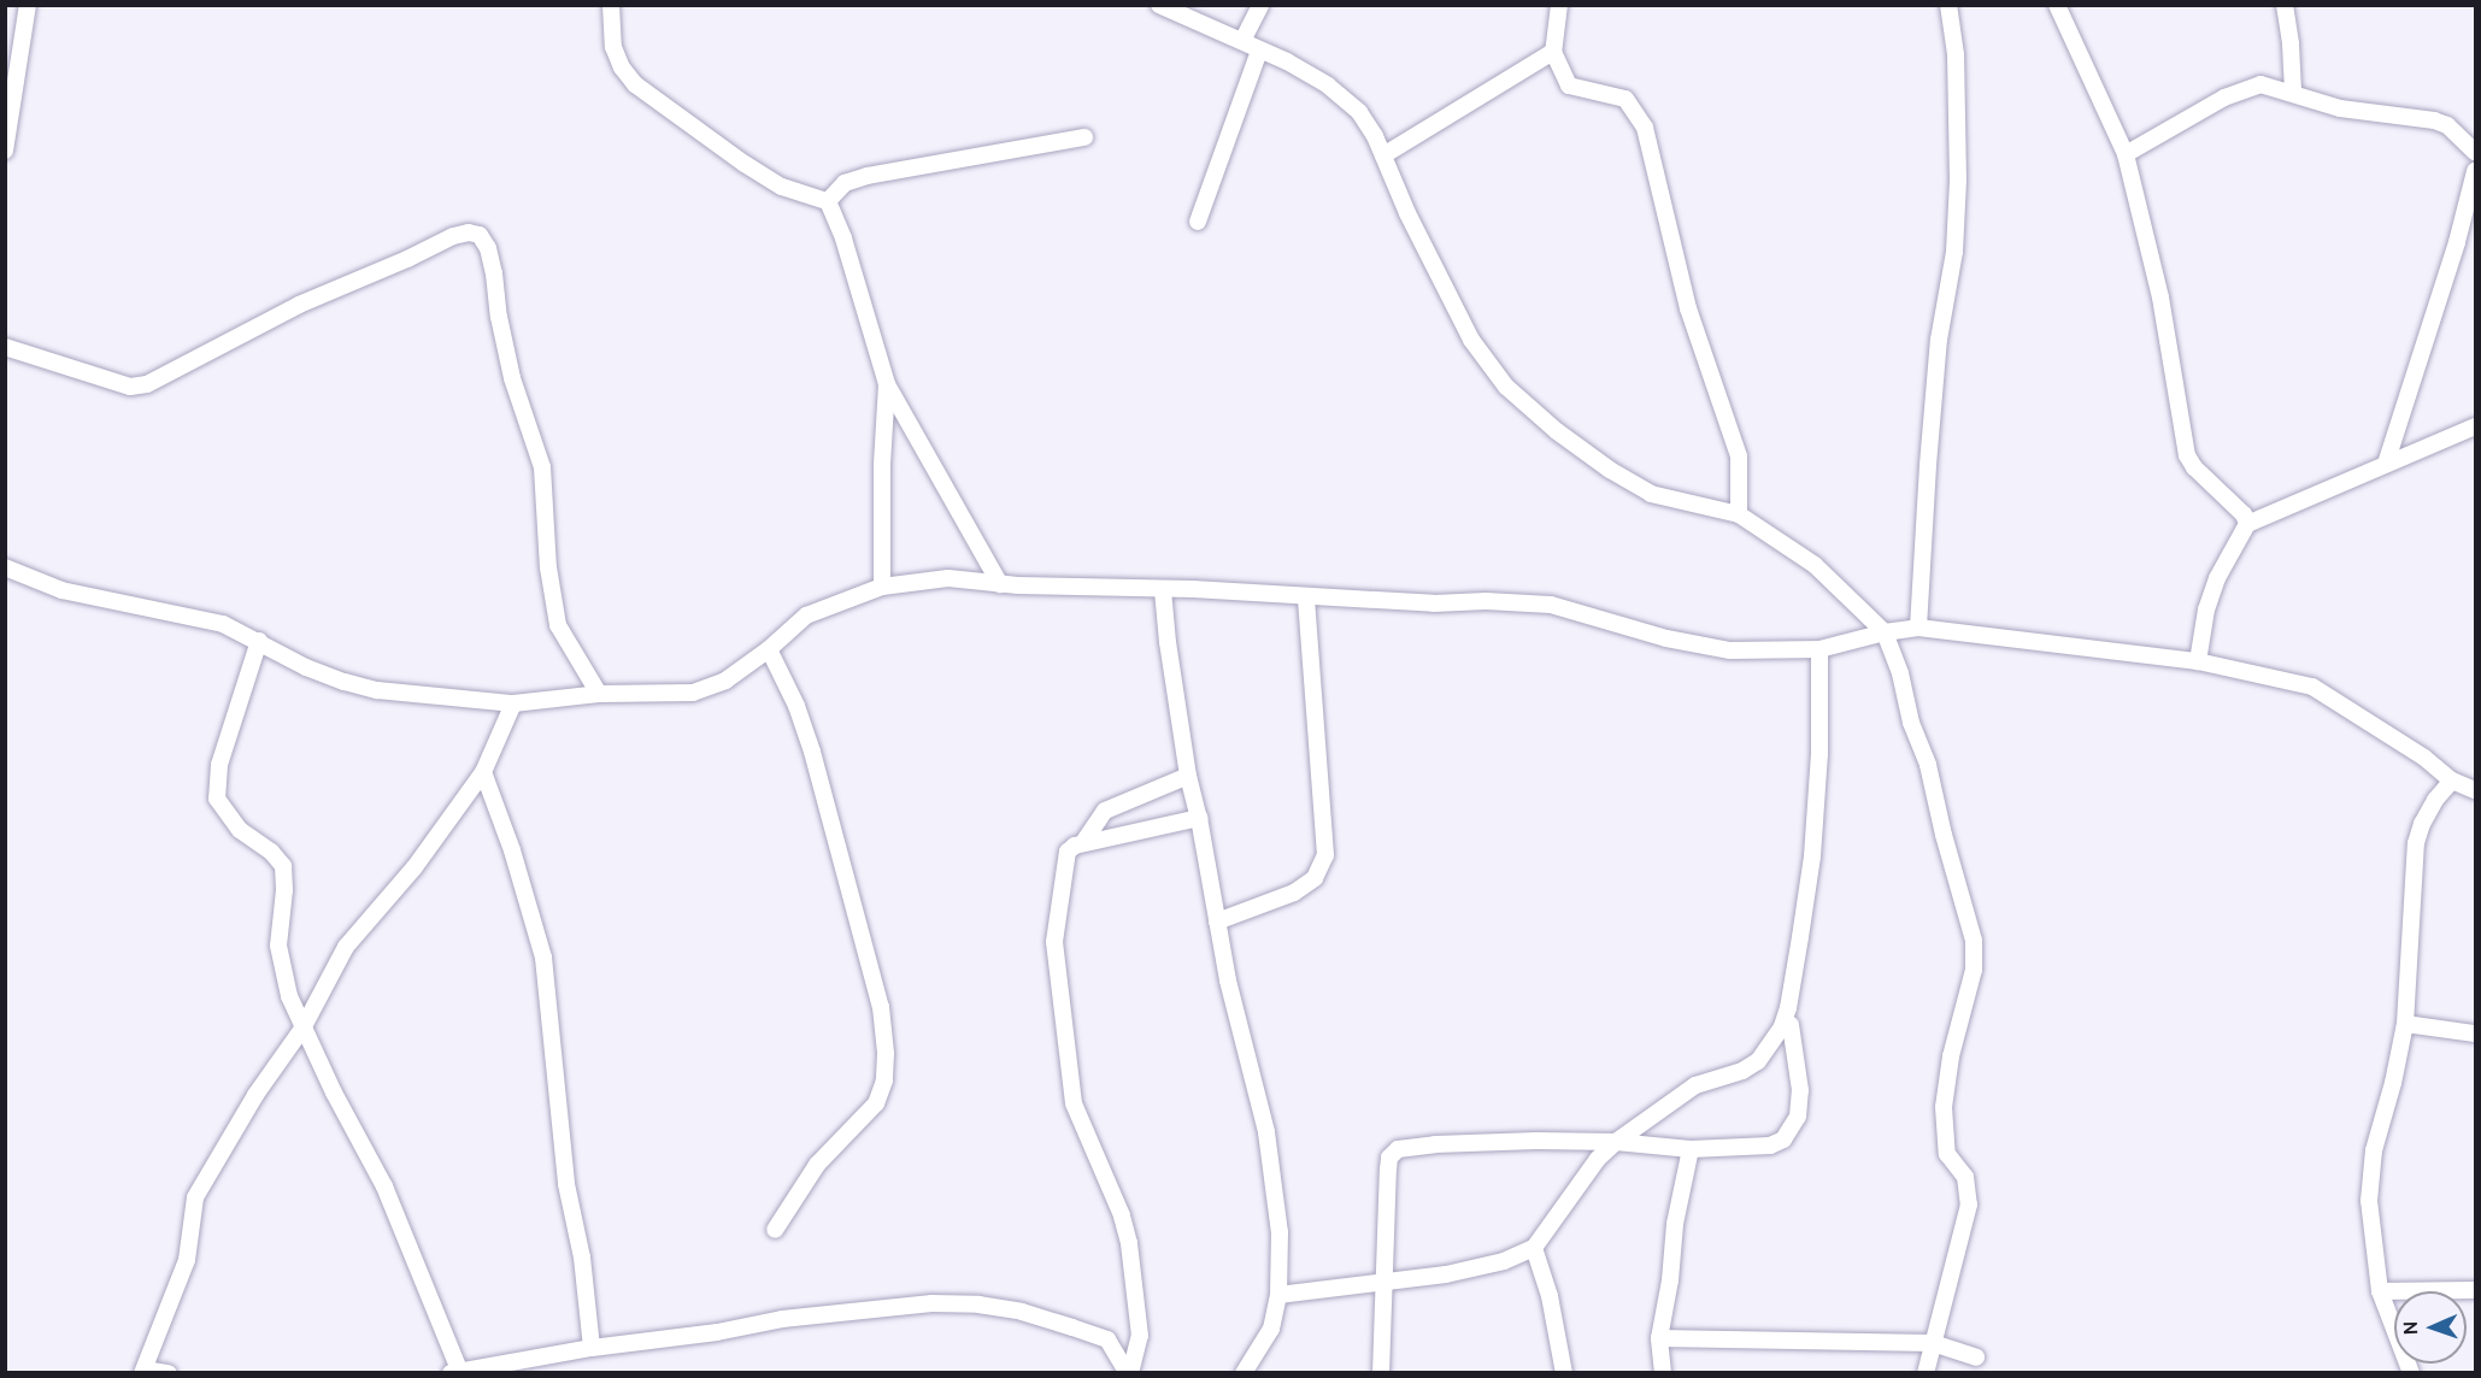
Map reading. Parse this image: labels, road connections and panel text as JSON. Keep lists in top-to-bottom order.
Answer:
{
  "north": "left"
}
